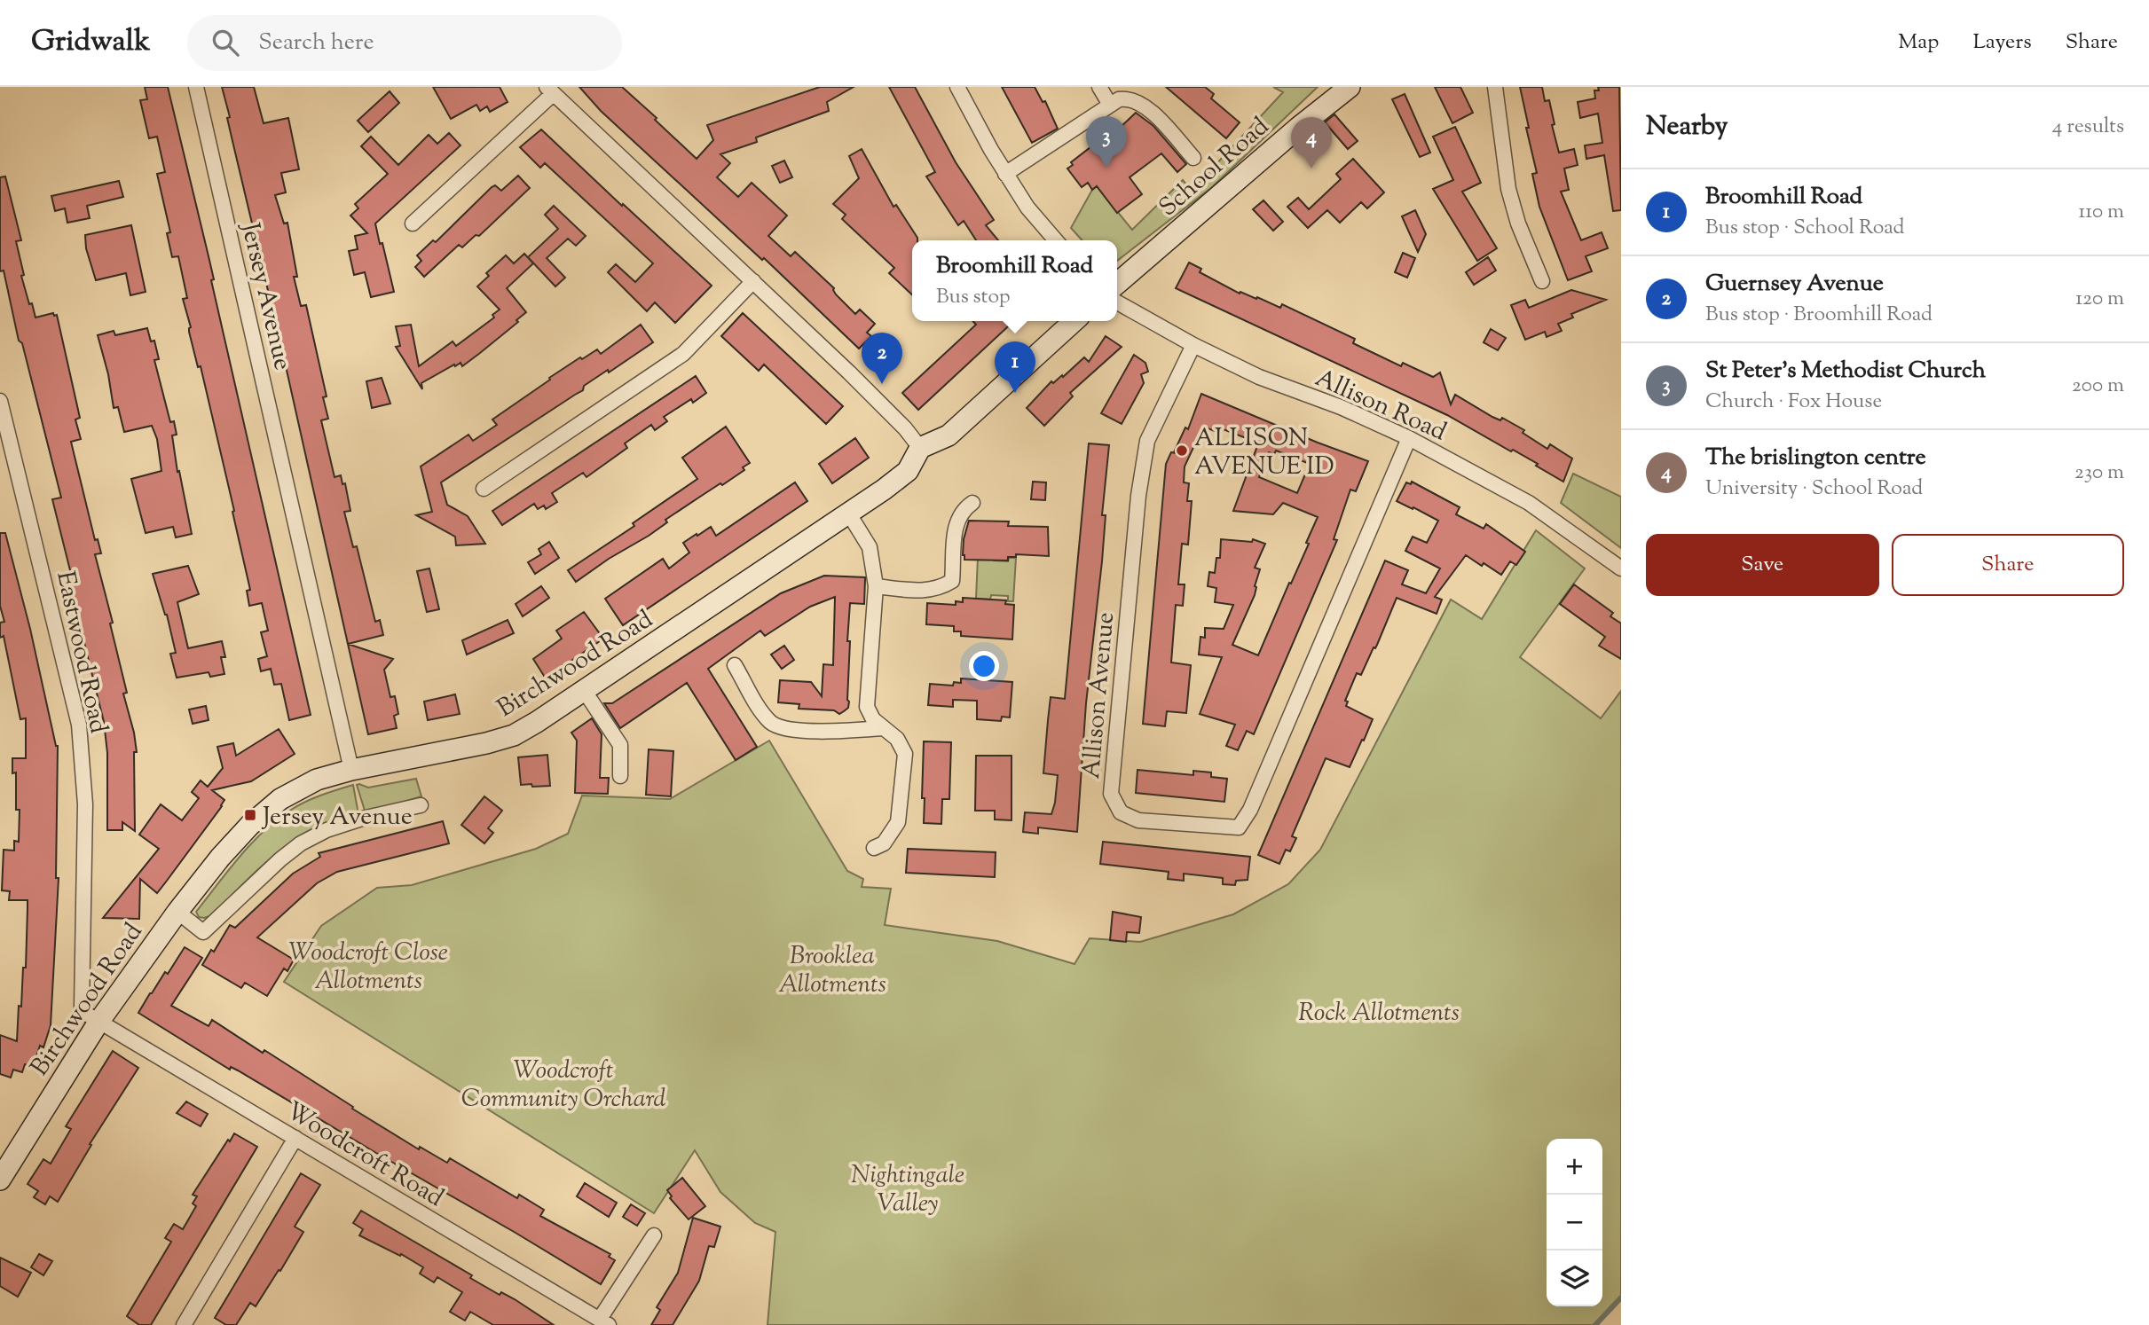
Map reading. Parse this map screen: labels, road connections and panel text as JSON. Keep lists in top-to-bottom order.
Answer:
{
  "streets": {
    "street": [
      "School Road",
      "Jersey Avenue",
      "Allison Road",
      "Eastwood Road",
      "Birchwood Road",
      "Allison Avenue",
      "Woodcroft Road"
    ]
  },
  "crossings": [
    ["Jersey Avenue", "Birchwood Road"],
    ["Allison Road", "Allison Avenue"],
    ["Eastwood Road", "Birchwood Road"],
    ["Eastwood Road", "Woodcroft Road"],
    ["Birchwood Road", "Woodcroft Road"]
  ],
  "parks": [
    "Woodcroft Close Allotments",
    "Brooklea Allotments",
    "Rock Allotments",
    "Woodcroft Community Orchard",
    "Nightingale Valley"
  ],
  "places": {
    "other": ["ALLISON AVENUE ID"],
    "transit": ["Jersey Avenue"]
  },
  "page": {
    "header": "Gridwalk",
    "search": "Search here",
    "nav": ["Map", "Layers", "Share"],
    "heading": ["Nearby", "4 results"],
    "pins": [
      "3",
      "4",
      "2",
      "1"
    ],
    "list": [
      {
        "mark": "1",
        "name": "Broomhill Road",
        "note": "Bus stop · School Road",
        "value": "110 m"
      },
      {
        "mark": "2",
        "name": "Guernsey Avenue",
        "note": "Bus stop · Broomhill Road",
        "value": "120 m"
      },
      {
        "mark": "3",
        "name": "St Peter's Methodist Church",
        "note": "Church · Fox House",
        "value": "200 m"
      },
      {
        "mark": "4",
        "name": "The brislington centre",
        "note": "University · School Road",
        "value": "230 m"
      }
    ],
    "popup": ["Broomhill Road", "Bus stop"],
    "buttons": ["Save", "Share"],
    "map_buttons": ["+", "−"]
  }
}
